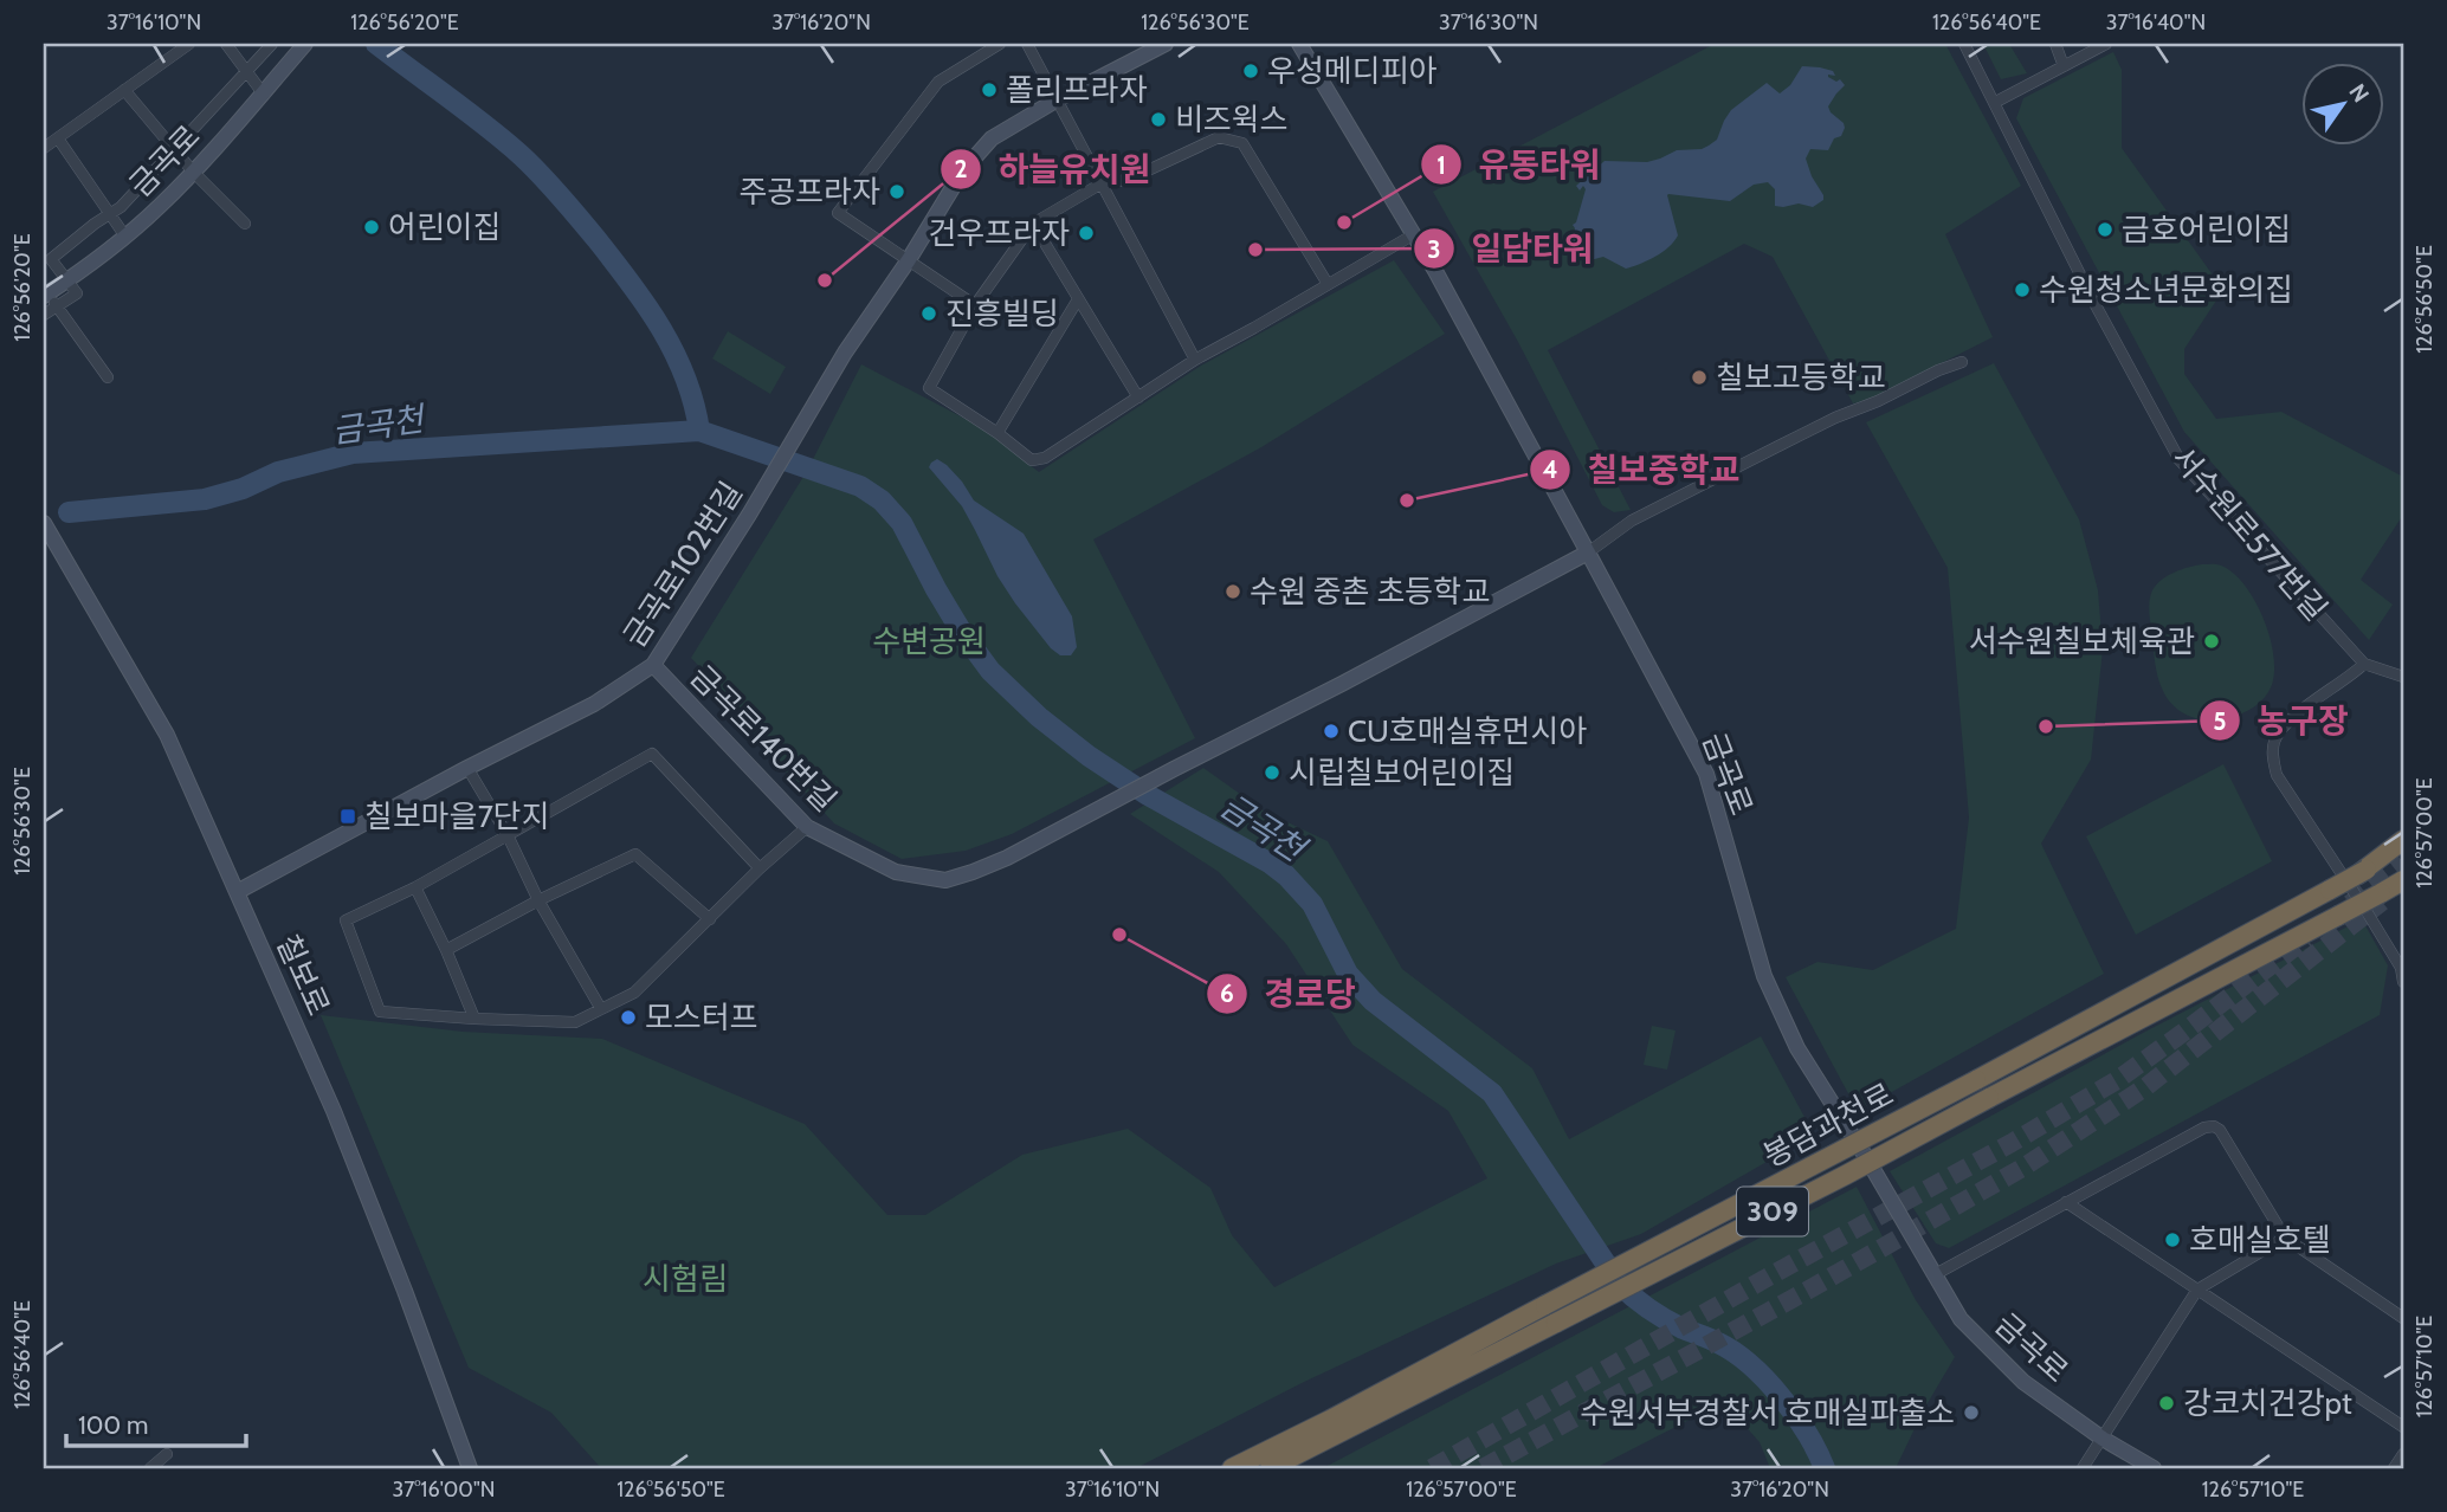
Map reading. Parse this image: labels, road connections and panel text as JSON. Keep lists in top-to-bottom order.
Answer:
{
  "streets": {
    "highway": ["봉담과천로", "309"],
    "main road": [
      "금곡로",
      "금곡로102번길",
      "금곡로140번길",
      "칠보로"
    ],
    "street": ["서수원로577번길"]
  },
  "crossings": [
    ["금곡로", "금곡로140번길"],
    ["금곡로102번길", "금곡로140번길"],
    ["금곡로102번길", "칠보로"]
  ],
  "water": ["금곡천"],
  "parks": ["수변공원", "시험림"],
  "places": {
    "other": [
      "우성메디피아",
      "폴리프라자",
      "비즈윅스",
      "주공프라자",
      "유동타워",
      "어린이집",
      "금호어린이집",
      "건우프라자",
      "일담타워",
      "하늘유치원",
      "수원청소년문화의집",
      "진흥빌딩",
      "칠보고등학교",
      "칠보중학교",
      "수원 중촌 초등학교",
      "서수원칠보체육관",
      "농구장",
      "CU호매실휴먼시아",
      "시립칠보어린이집",
      "경로당",
      "모스터프",
      "호매실호텔",
      "강코치건강pt",
      "수원서부경찰서 호매실파출소"
    ],
    "transit": ["칠보마을7단지"]
  },
  "scale_bar": "100 m",
  "north": "top right",
  "coordinates": [
    "37°16'10\"N",
    "126°56'20\"E",
    "37°16'20\"N",
    "126°56'30\"E",
    "37°16'30\"N",
    "126°56'40\"E",
    "37°16'40\"N",
    "126°56'50\"E",
    "126°57'00\"E",
    "126°57'10\"E",
    "37°16'00\"N"
  ]
}
